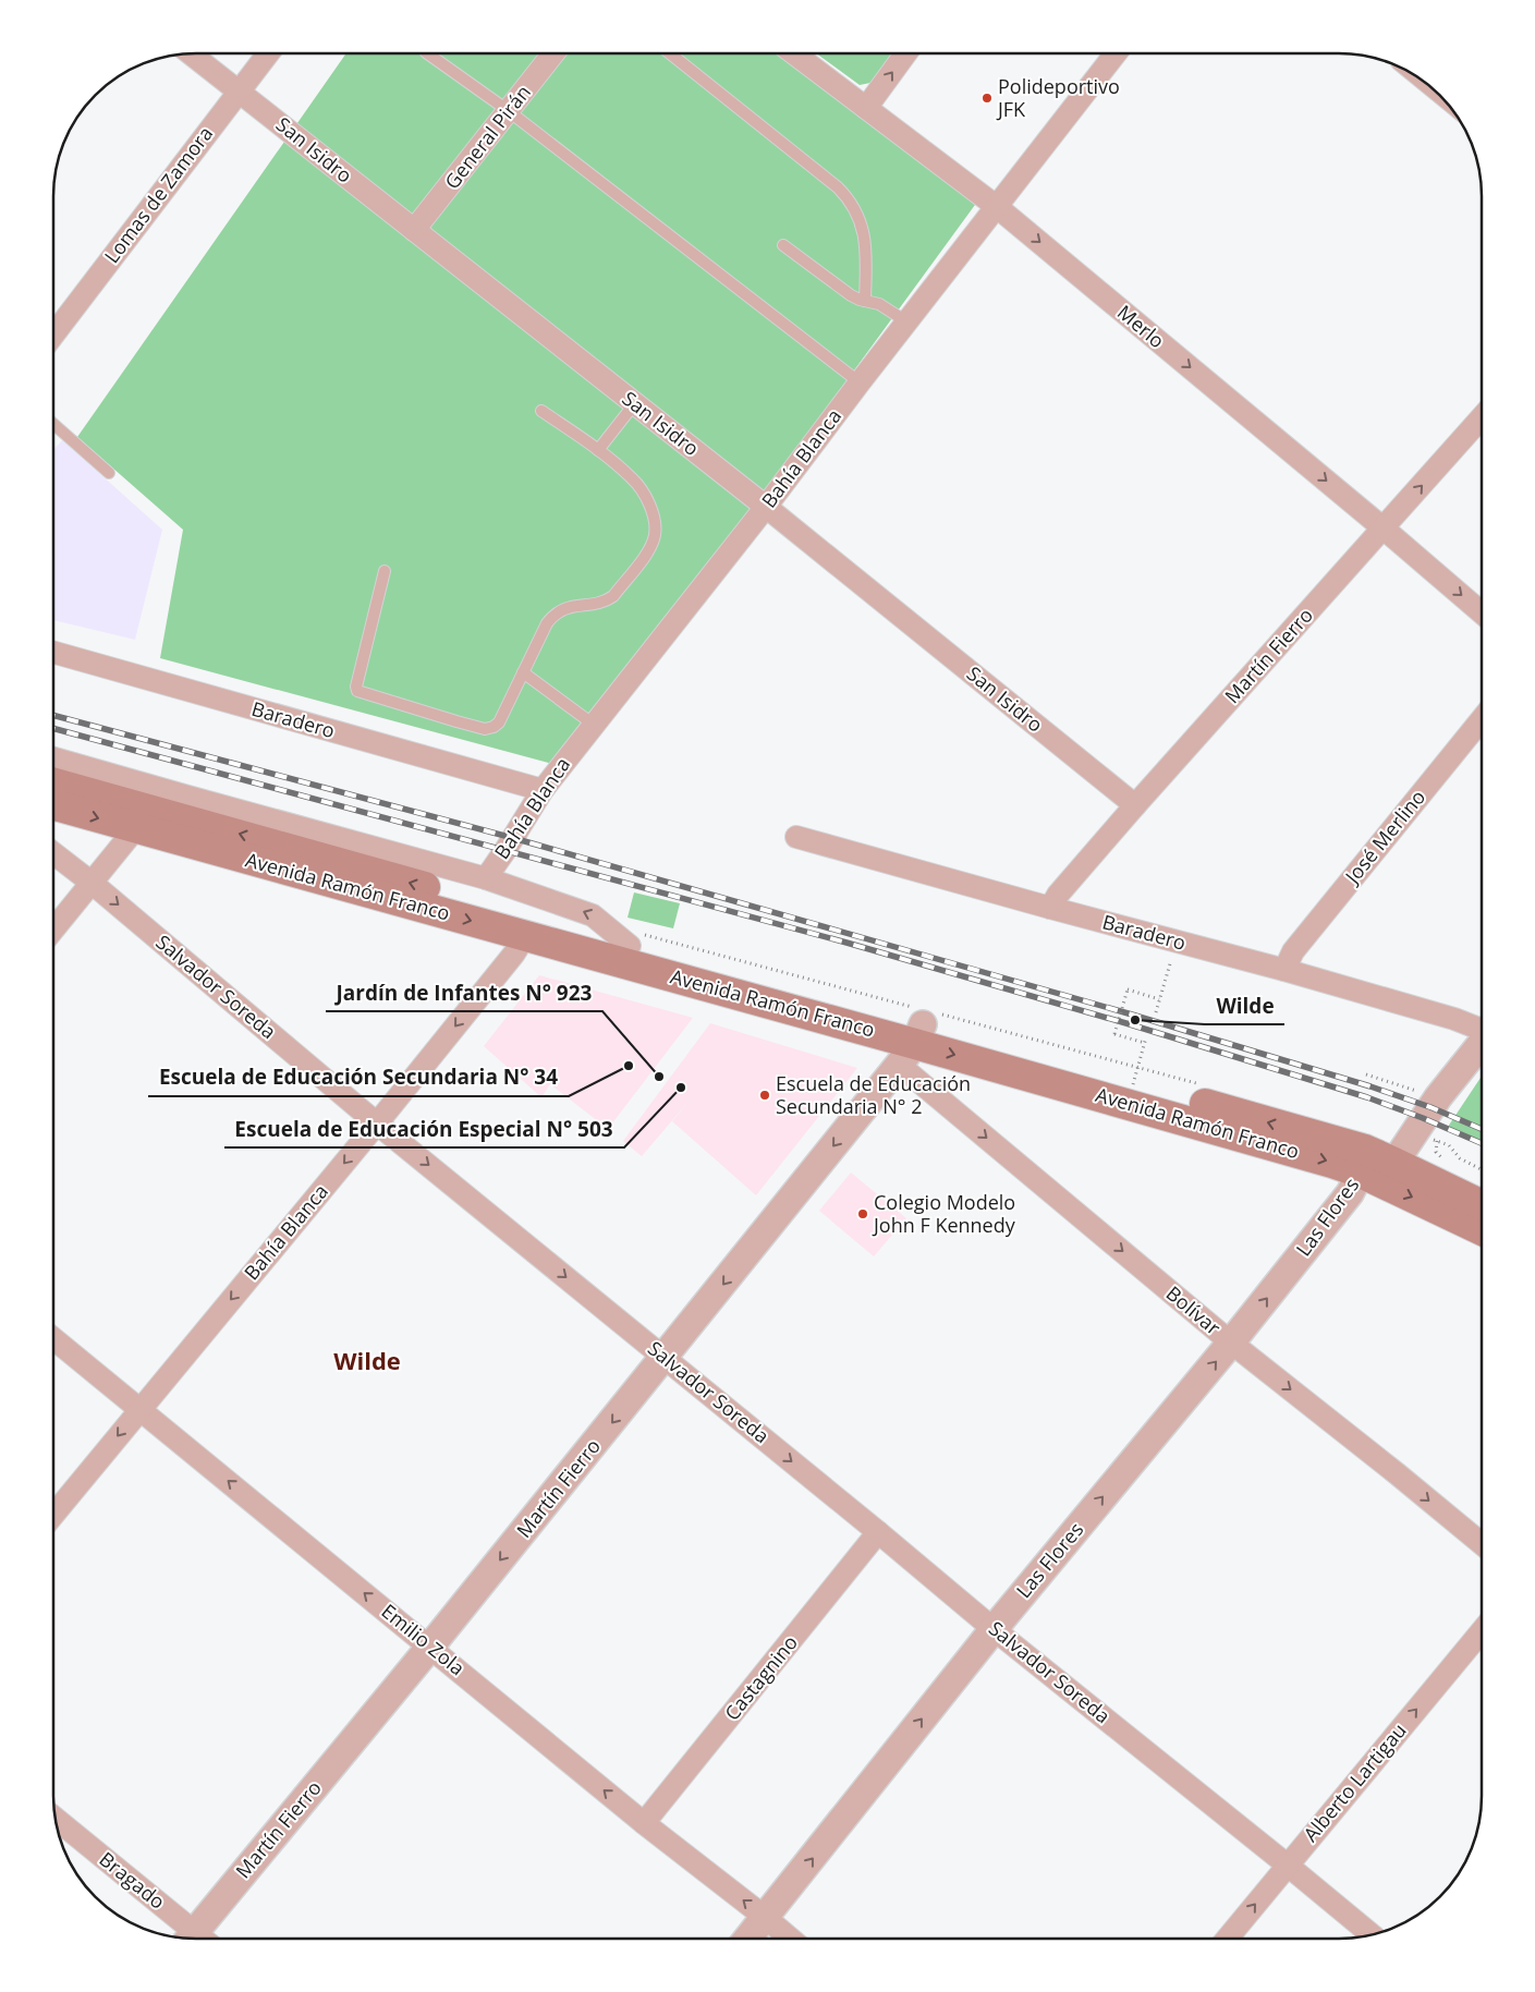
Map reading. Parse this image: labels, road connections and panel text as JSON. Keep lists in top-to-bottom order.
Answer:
{
  "streets": {
    "main road": ["Avenida Ramón Franco"],
    "street": [
      "General Pirán",
      "San Isidro",
      "Lomas de Zamora",
      "Merlo",
      "Bahía Blanca",
      "Martín Fierro",
      "Baradero",
      "José Merlino",
      "Salvador Soreda",
      "Las Flores",
      "Bolívar",
      "Emilio Zola",
      "Castagnino",
      "Alberto Lartigau",
      "Bragado"
    ]
  },
  "crossings": [
    ["General Pirán", "San Isidro"],
    ["San Isidro", "Lomas de Zamora"],
    ["San Isidro", "Bahía Blanca"],
    ["San Isidro", "Martín Fierro"],
    ["Merlo", "Bahía Blanca"],
    ["Merlo", "Martín Fierro"],
    ["Bahía Blanca", "Baradero"],
    ["Bahía Blanca", "Avenida Ramón Franco"],
    ["Bahía Blanca", "Salvador Soreda"],
    ["Bahía Blanca", "Emilio Zola"],
    ["Martín Fierro", "Baradero"],
    ["Martín Fierro", "Avenida Ramón Franco"],
    ["Martín Fierro", "Salvador Soreda"],
    ["Martín Fierro", "Bolívar"],
    ["Martín Fierro", "Emilio Zola"],
    ["Baradero", "José Merlino"],
    ["Avenida Ramón Franco", "Las Flores"],
    ["Avenida Ramón Franco", "Bolívar"],
    ["Salvador Soreda", "Las Flores"],
    ["Salvador Soreda", "Castagnino"],
    ["Salvador Soreda", "Alberto Lartigau"],
    ["Las Flores", "Bolívar"],
    ["Las Flores", "Emilio Zola"],
    ["Emilio Zola", "Castagnino"]
  ],
  "one_way": [
    "Merlo",
    "Salvador Soreda",
    "Las Flores",
    "Bolívar",
    "Emilio Zola",
    "Alberto Lartigau"
  ],
  "districts": ["Wilde"],
  "places": [
    "Polideportivo JFK",
    "Wilde",
    "Escuela de Educación Secundaria N° 34",
    "Jardín de Infantes N° 923",
    "Escuela de Educación Especial N° 503",
    "Escuela de Educación Secundaria N° 2",
    "Colegio Modelo John F Kennedy"
  ]
}
